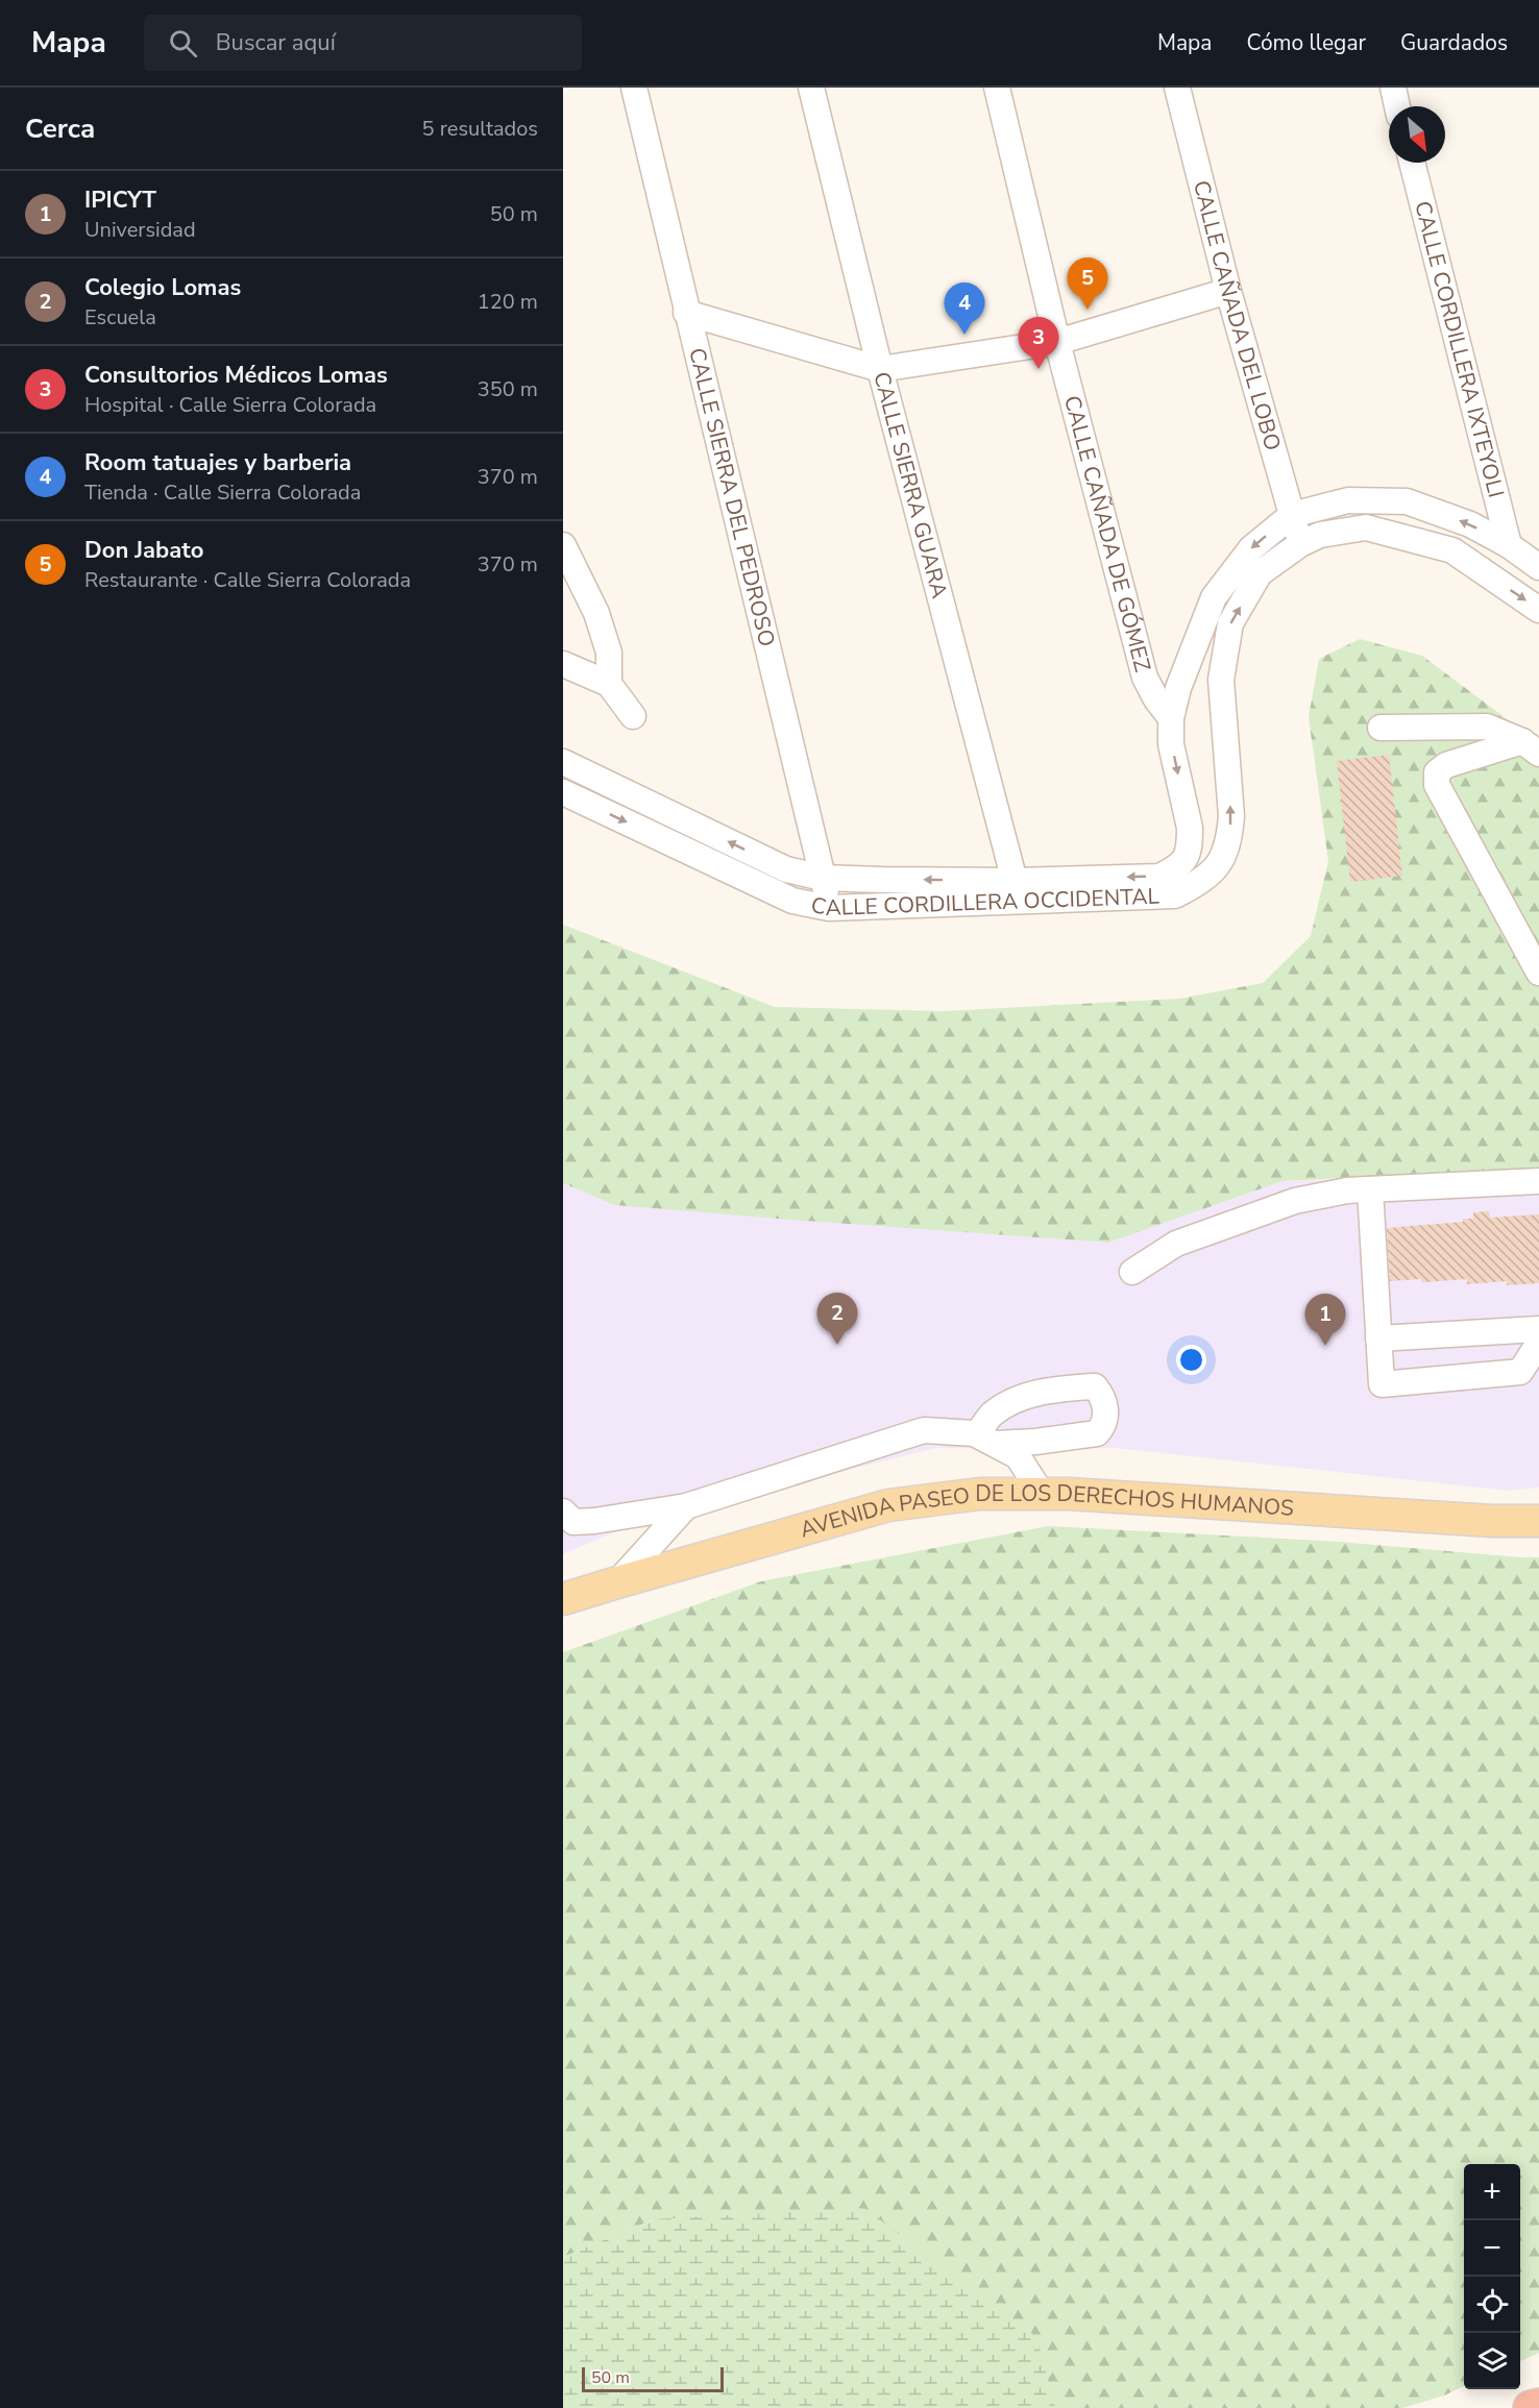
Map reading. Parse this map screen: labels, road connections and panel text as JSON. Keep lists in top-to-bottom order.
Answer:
{
  "streets": {
    "main road": ["AVENIDA PASEO DE LOS DERECHOS HUMANOS"],
    "street": [
      "CALLE CAÑADA DEL LOBO",
      "CALLE CORDILLERA IXTEYOLI",
      "CALLE SIERRA GUARA",
      "CALLE SIERRA DEL PEDROSO",
      "CALLE CAÑADA DE GÓMEZ",
      "CALLE CORDILLERA OCCIDENTAL"
    ]
  },
  "crossings": [
    ["CALLE CAÑADA DEL LOBO", "CALLE CORDILLERA OCCIDENTAL"],
    ["CALLE CORDILLERA IXTEYOLI", "CALLE CORDILLERA OCCIDENTAL"],
    ["CALLE SIERRA GUARA", "CALLE CORDILLERA OCCIDENTAL"],
    ["CALLE SIERRA DEL PEDROSO", "CALLE CORDILLERA OCCIDENTAL"],
    ["CALLE CAÑADA DE GÓMEZ", "CALLE CORDILLERA OCCIDENTAL"]
  ],
  "scale_bar": "50 m",
  "north": "bottom right",
  "page": {
    "header": "Mapa",
    "search": "Buscar aquí",
    "nav": ["Mapa", "Cómo llegar", "Guardados"],
    "heading": ["Cerca", "5 resultados"],
    "list": [
      {
        "mark": "1",
        "name": "IPICYT",
        "note": "Universidad",
        "value": "50 m"
      },
      {
        "mark": "2",
        "name": "Colegio Lomas",
        "note": "Escuela",
        "value": "120 m"
      },
      {
        "mark": "3",
        "name": "Consultorios Médicos Lomas",
        "note": "Hospital · Calle Sierra Colorada",
        "value": "350 m"
      },
      {
        "mark": "4",
        "name": "Room tatuajes y barberia",
        "note": "Tienda · Calle Sierra Colorada",
        "value": "370 m"
      },
      {
        "mark": "5",
        "name": "Don Jabato",
        "note": "Restaurante · Calle Sierra Colorada",
        "value": "370 m"
      }
    ],
    "pins": [
      "5",
      "4",
      "3",
      "2",
      "1"
    ],
    "map_buttons": ["+", "−"],
    "scale": "50 m"
  }
}
